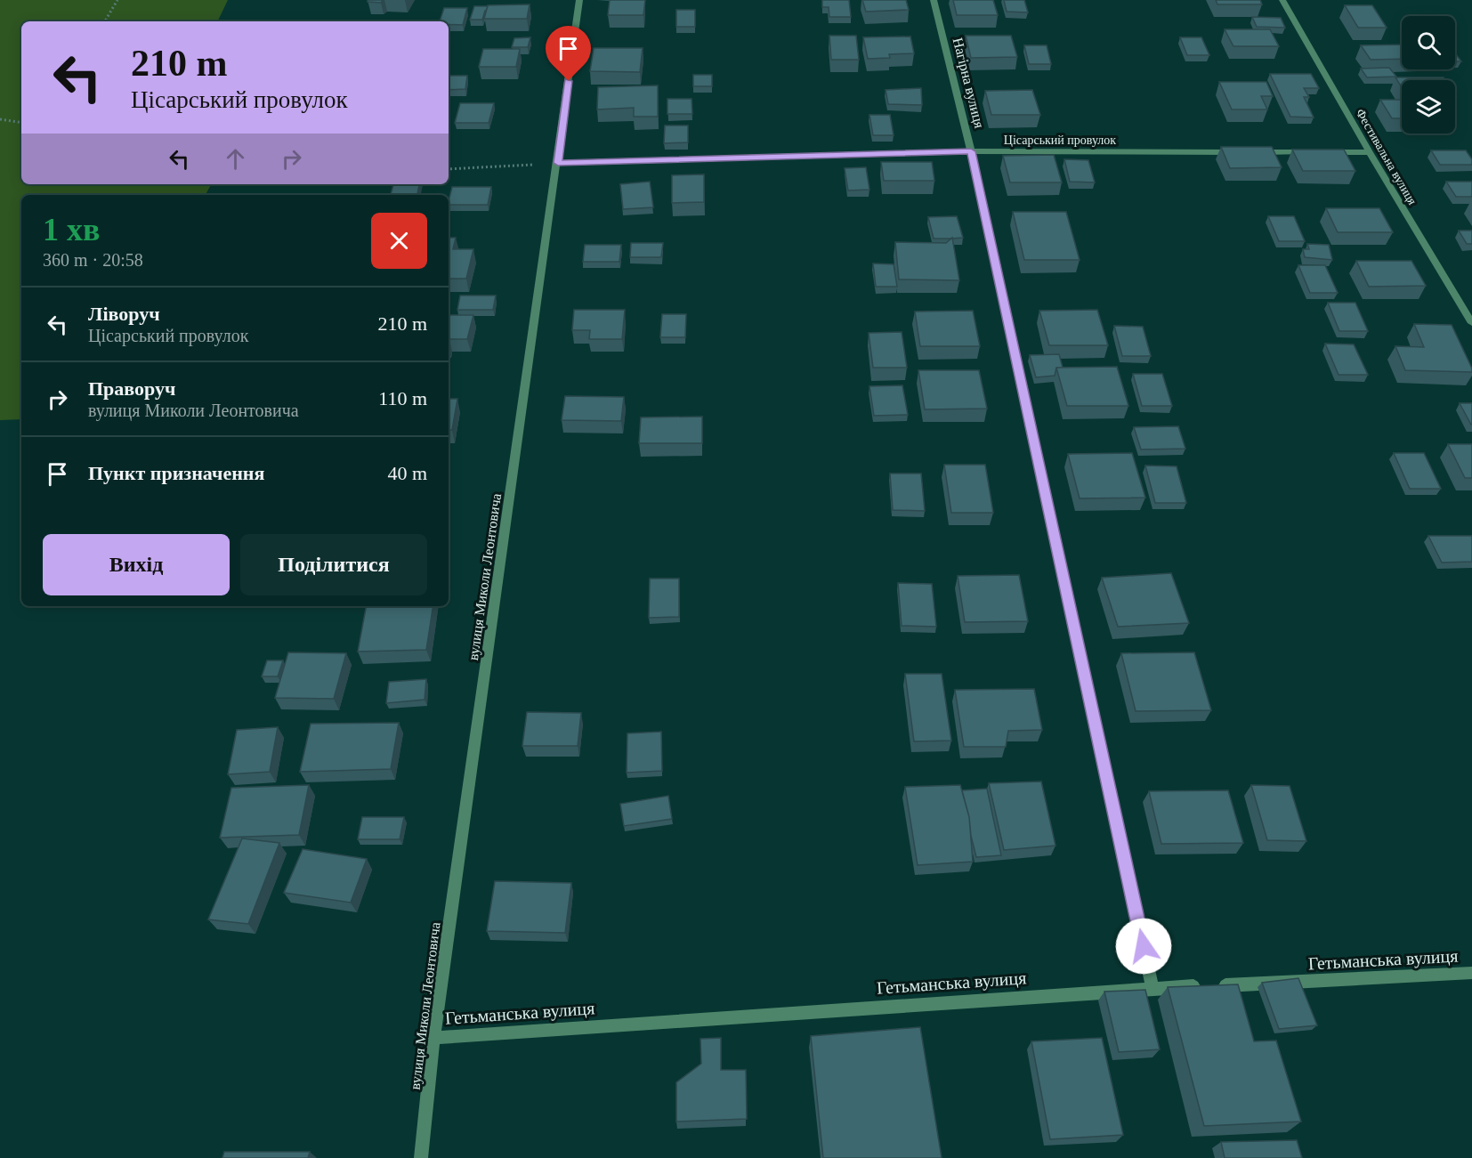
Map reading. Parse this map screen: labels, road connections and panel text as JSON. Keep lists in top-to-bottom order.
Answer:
{
  "streets": {
    "street": [
      "Нагірна вулиця",
      "Цісарський провулок",
      "Фестивальна вулиця",
      "вулиця Миколи Леонтовича",
      "Гетьманська вулиця"
    ]
  },
  "crossings": [
    ["Нагірна вулиця", "Цісарський провулок"],
    ["Нагірна вулиця", "Гетьманська вулиця"],
    ["Цісарський провулок", "вулиця Миколи Леонтовича"],
    ["вулиця Миколи Леонтовича", "Гетьманська вулиця"]
  ],
  "page": {
    "turn": ["210 m", "Цісарський провулок"],
    "heading": ["1 хв", "360 m · 20:58"],
    "list": [
      {
        "name": "Ліворуч",
        "note": "Цісарський провулок",
        "value": "210 m"
      },
      {
        "name": "Праворуч",
        "note": "вулиця Миколи Леонтовича",
        "value": "110 m"
      },
      {
        "name": "Пункт призначення",
        "value": "40 m"
      }
    ],
    "buttons": ["Вихід", "Поділитися"]
  }
}
